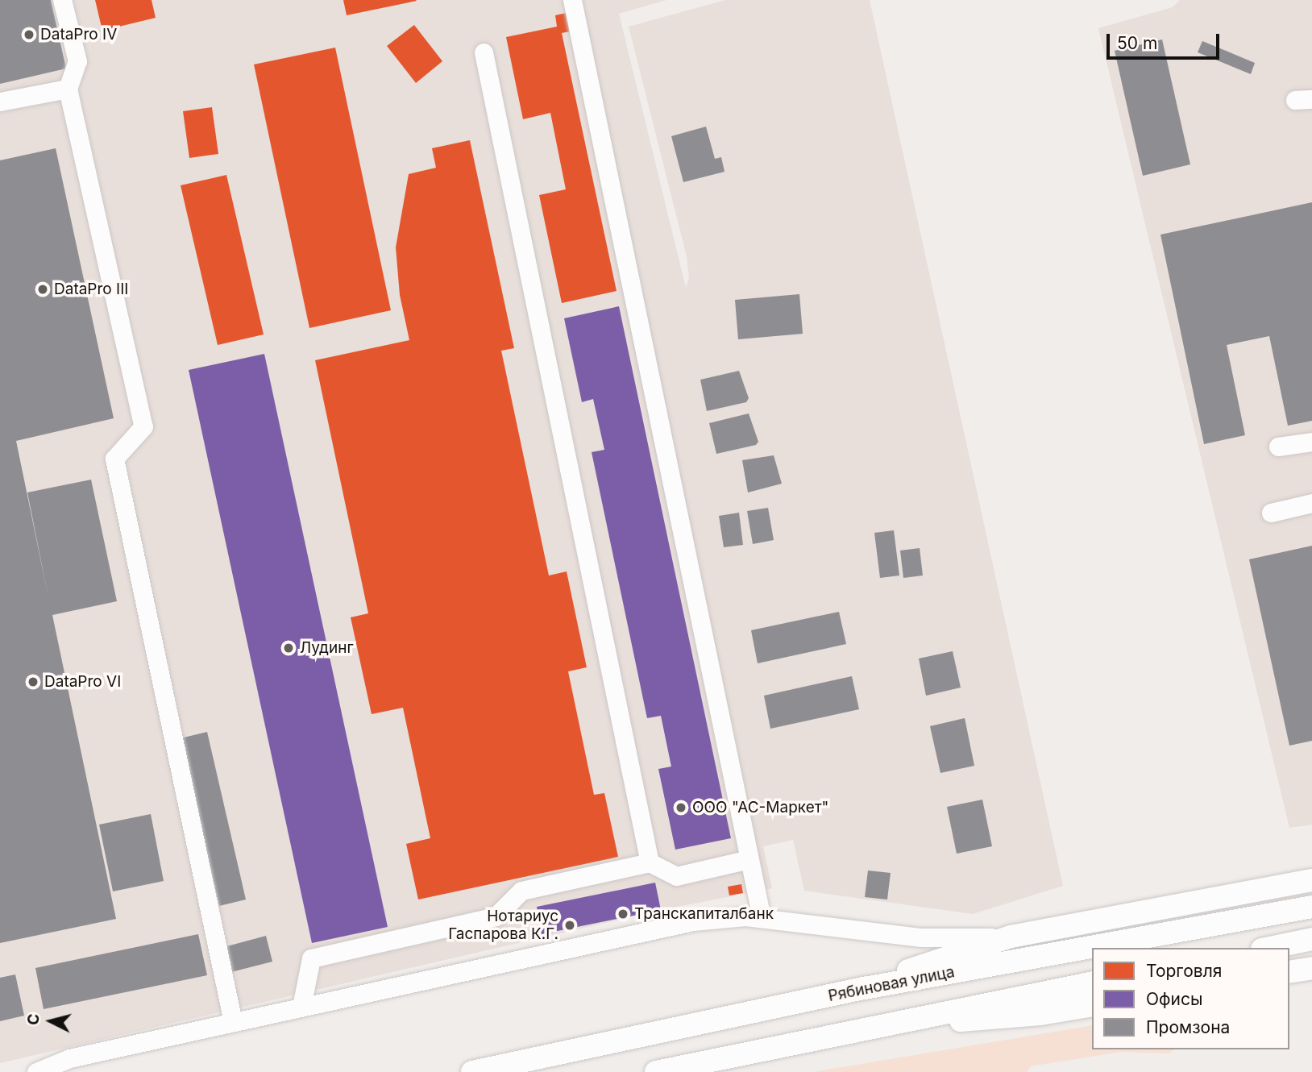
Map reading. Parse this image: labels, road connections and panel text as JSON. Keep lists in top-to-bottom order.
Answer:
{
  "streets": {
    "main road": ["Рябиновая улица"]
  },
  "places": [
    "DataPro IV",
    "DataPro III",
    "Лудинг",
    "DataPro VI",
    "ООО \"АС-Маркет\"",
    "Транскапиталбанк",
    "Нотариус Гаспарова К.Г."
  ],
  "legend": ["Торговля", "Офисы", "Промзона"],
  "scale_bar": "50 m",
  "north": "left"
}
